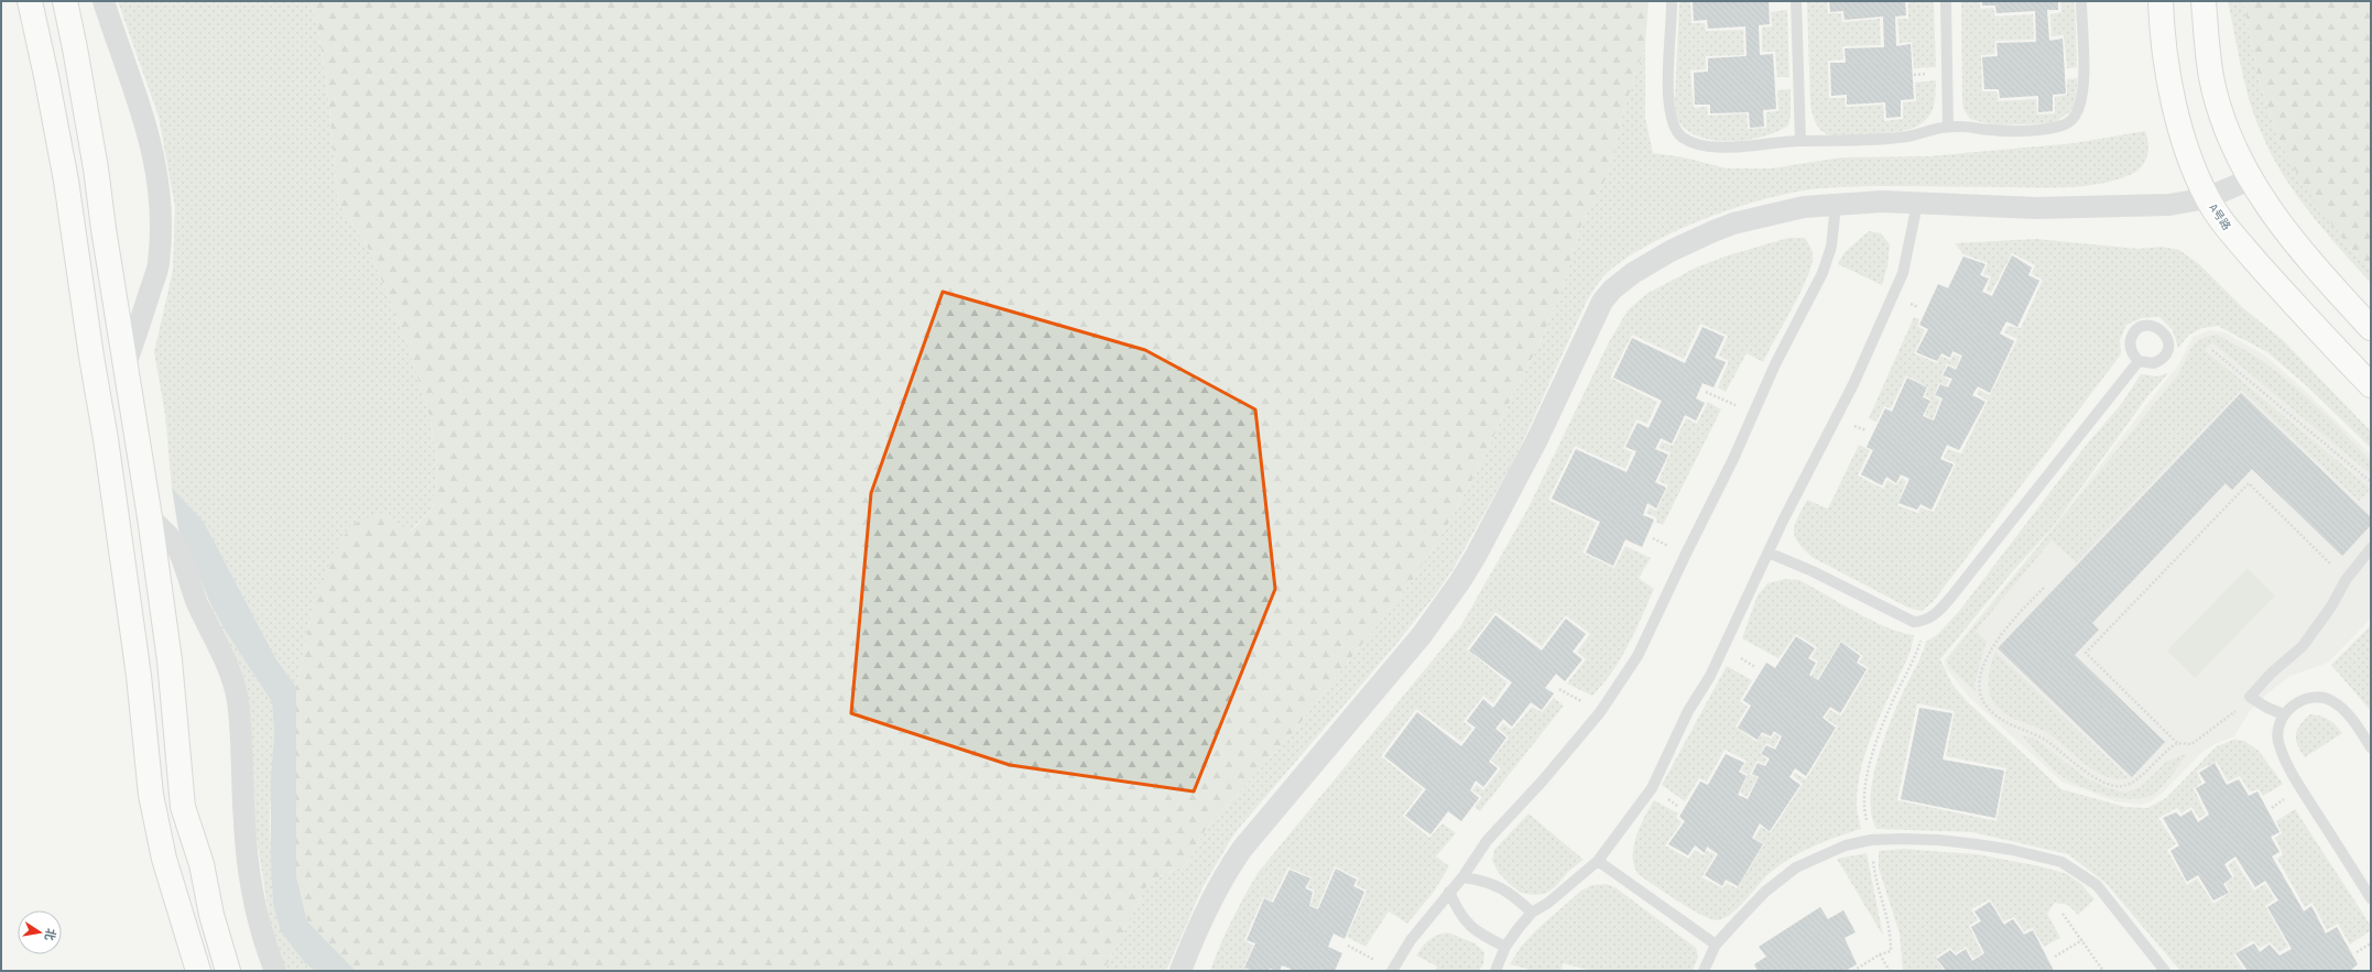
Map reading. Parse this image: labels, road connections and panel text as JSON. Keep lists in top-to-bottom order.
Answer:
{
  "streets": {
    "street": ["A号路"]
  },
  "north": "right"
}
